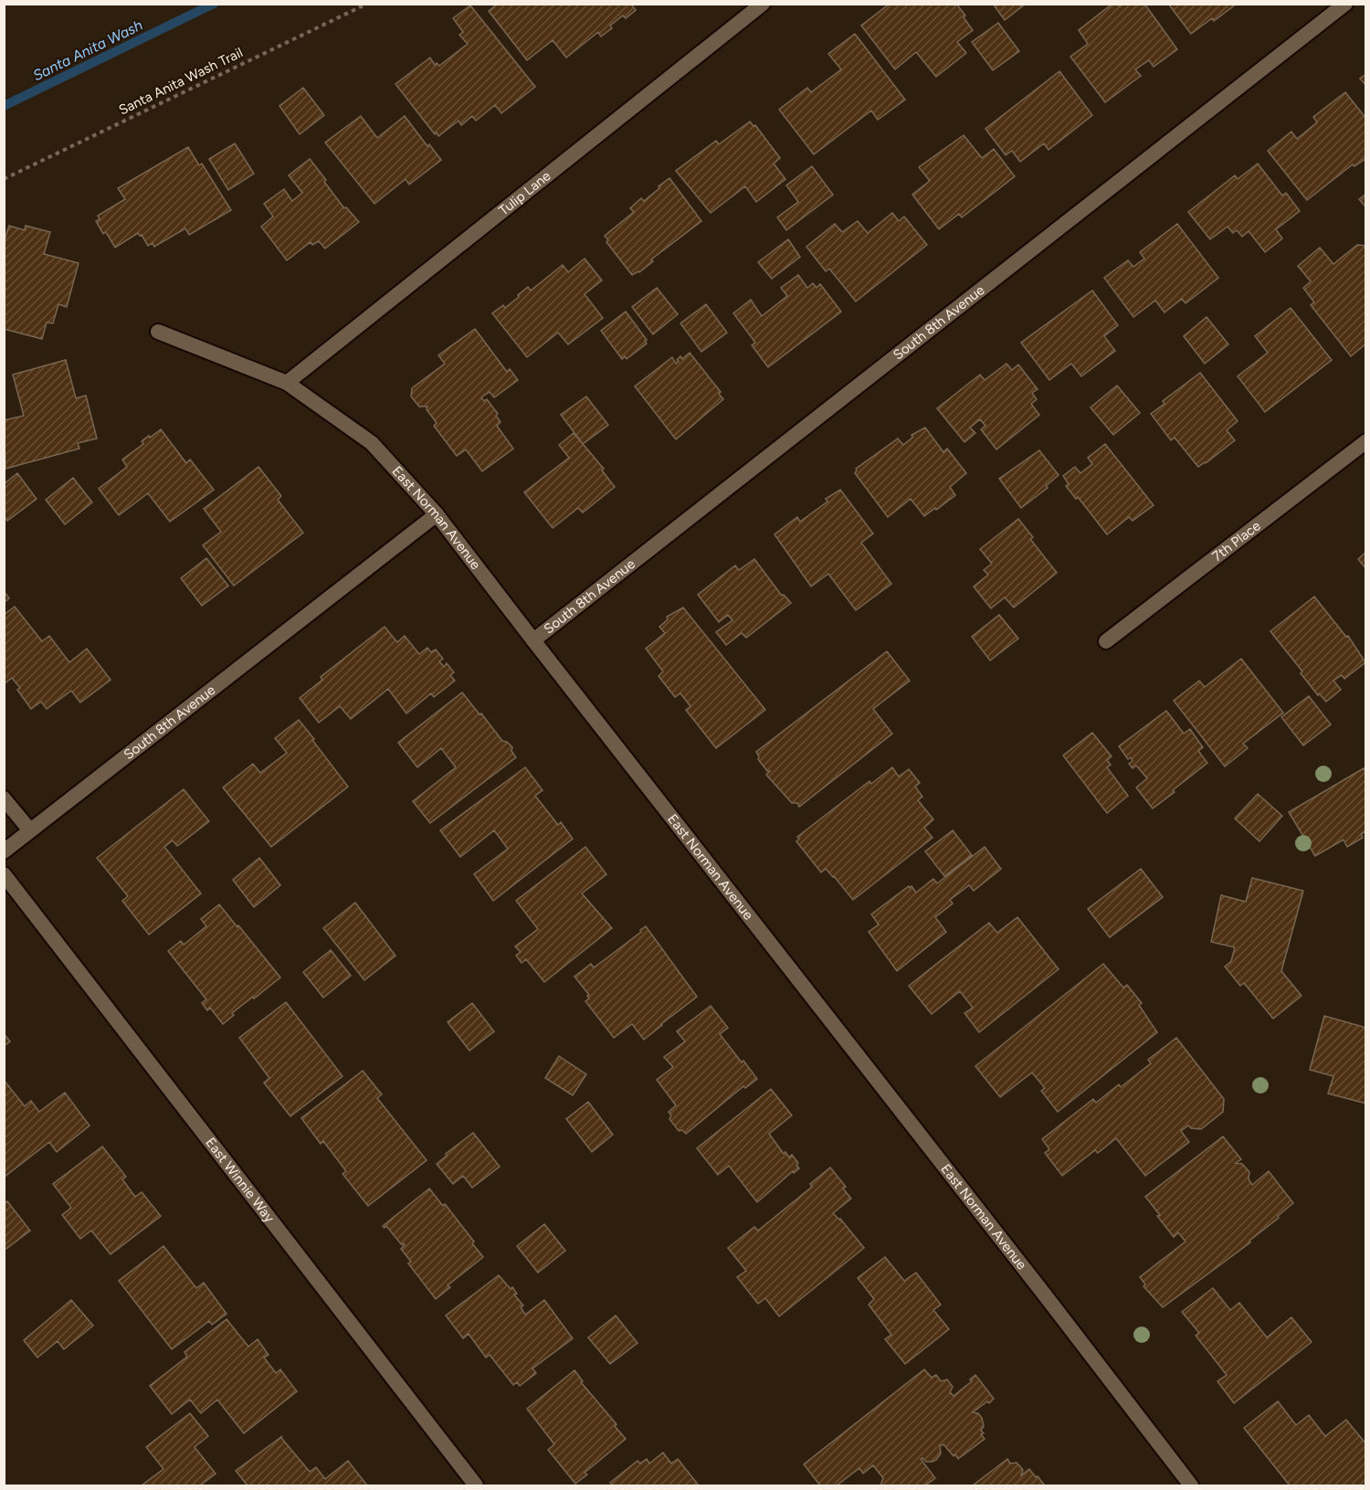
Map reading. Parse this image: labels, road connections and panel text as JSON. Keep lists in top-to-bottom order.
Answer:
{
  "streets": {
    "street": [
      "Tulip Lane",
      "South 8th Avenue",
      "East Norman Avenue",
      "7th Place",
      "East Winnie Way"
    ],
    "path": ["Santa Anita Wash Trail"]
  },
  "crossings": [
    ["Tulip Lane", "East Norman Avenue"],
    ["South 8th Avenue", "East Norman Avenue"]
  ],
  "water": ["Santa Anita Wash"]
}
